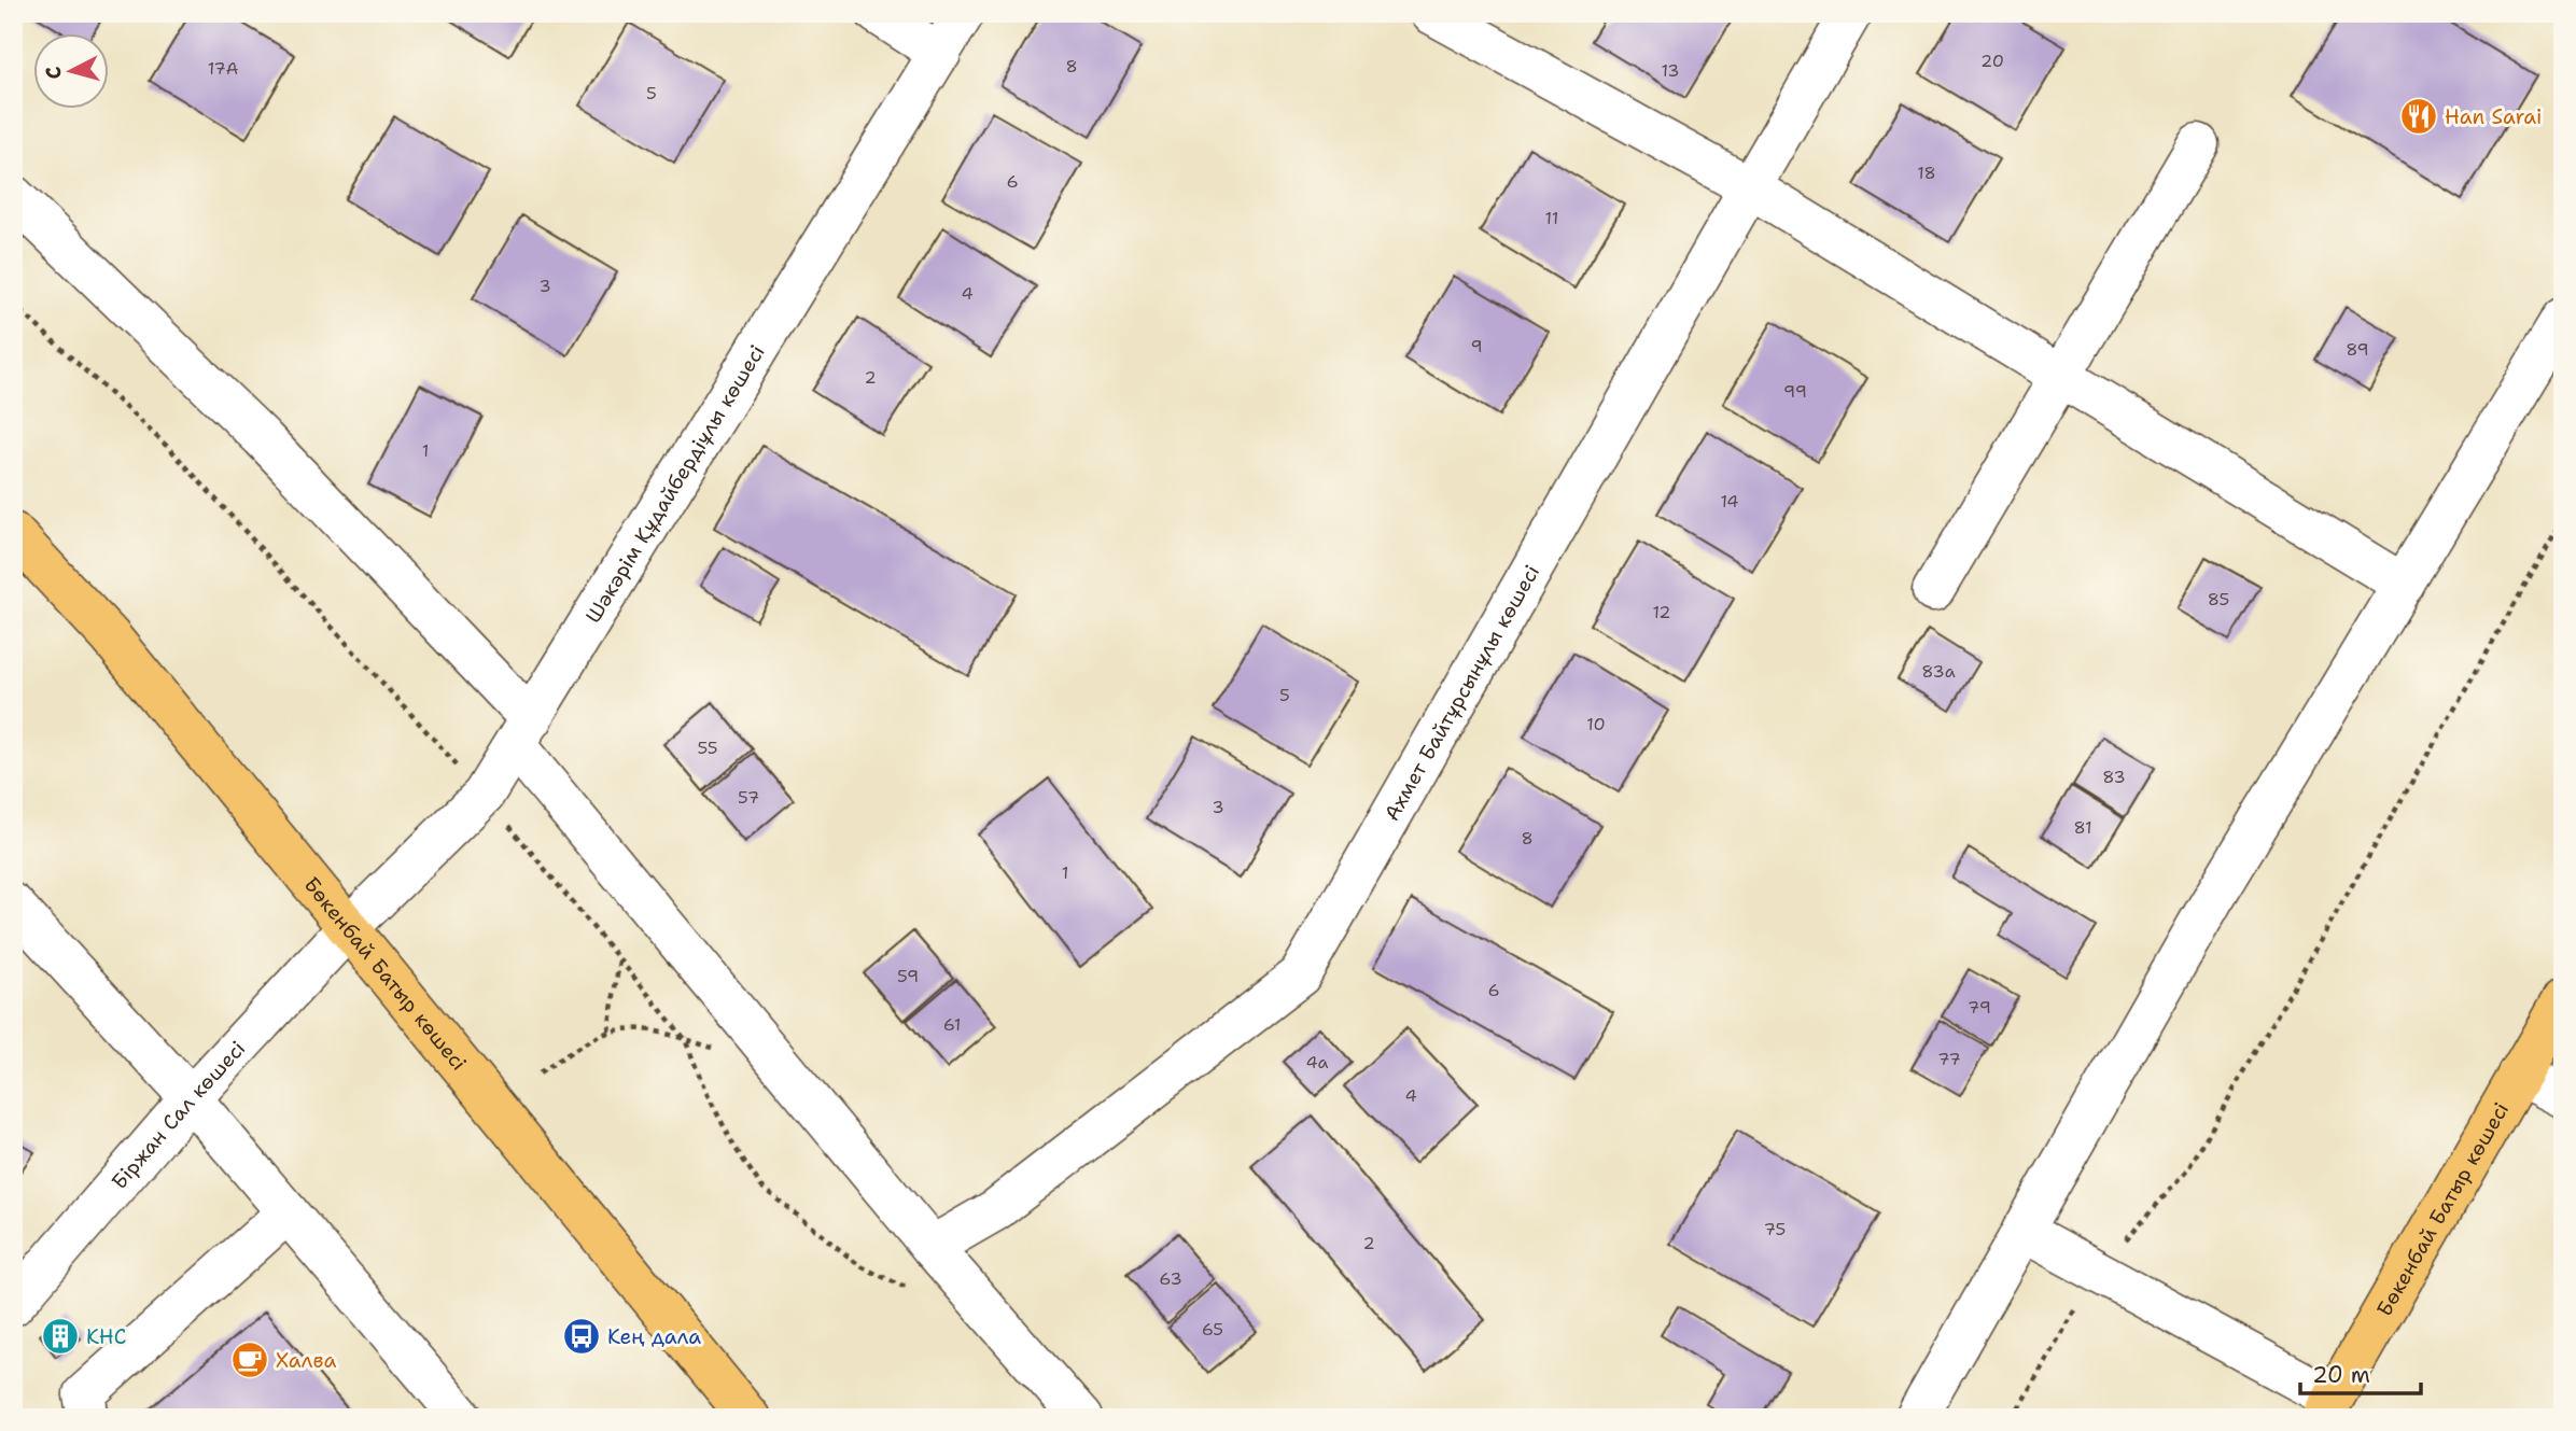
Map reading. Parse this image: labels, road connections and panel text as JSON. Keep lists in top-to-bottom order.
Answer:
{
  "streets": {
    "main road": ["Бөкенбай Батыр көшесі"],
    "street": ["Шәкәрім Құдайбердіұлы көшесі", "Ахмет Байтұрсынұлы көшесі", "Біржан Сал көшесі"]
  },
  "crossings": [
    ["Шәкәрім Құдайбердіұлы көшесі", "Бөкенбай Батыр көшесі"],
    ["Шәкәрім Құдайбердіұлы көшесі", "Біржан Сал көшесі"],
    ["Бөкенбай Батыр көшесі", "Біржан Сал көшесі"]
  ],
  "places": {
    "restaurant": ["Han Sarai"],
    "building": ["КНС"],
    "bus stop": ["Кең дала"],
    "cafe": ["Халва"]
  },
  "house_numbers": [
    "20",
    "8",
    "17А",
    "13",
    "5",
    "18",
    "6",
    "11",
    "3",
    "4",
    "9",
    "89",
    "2",
    "99",
    "1",
    "14",
    "85",
    "12",
    "83а",
    "5",
    "10",
    "55",
    "83",
    "57",
    "3",
    "81",
    "8",
    "1",
    "59",
    "6",
    "79",
    "61",
    "77",
    "4а",
    "4",
    "75",
    "2",
    "63",
    "65"
  ],
  "scale_bar": "20 m",
  "north": "left"
}
